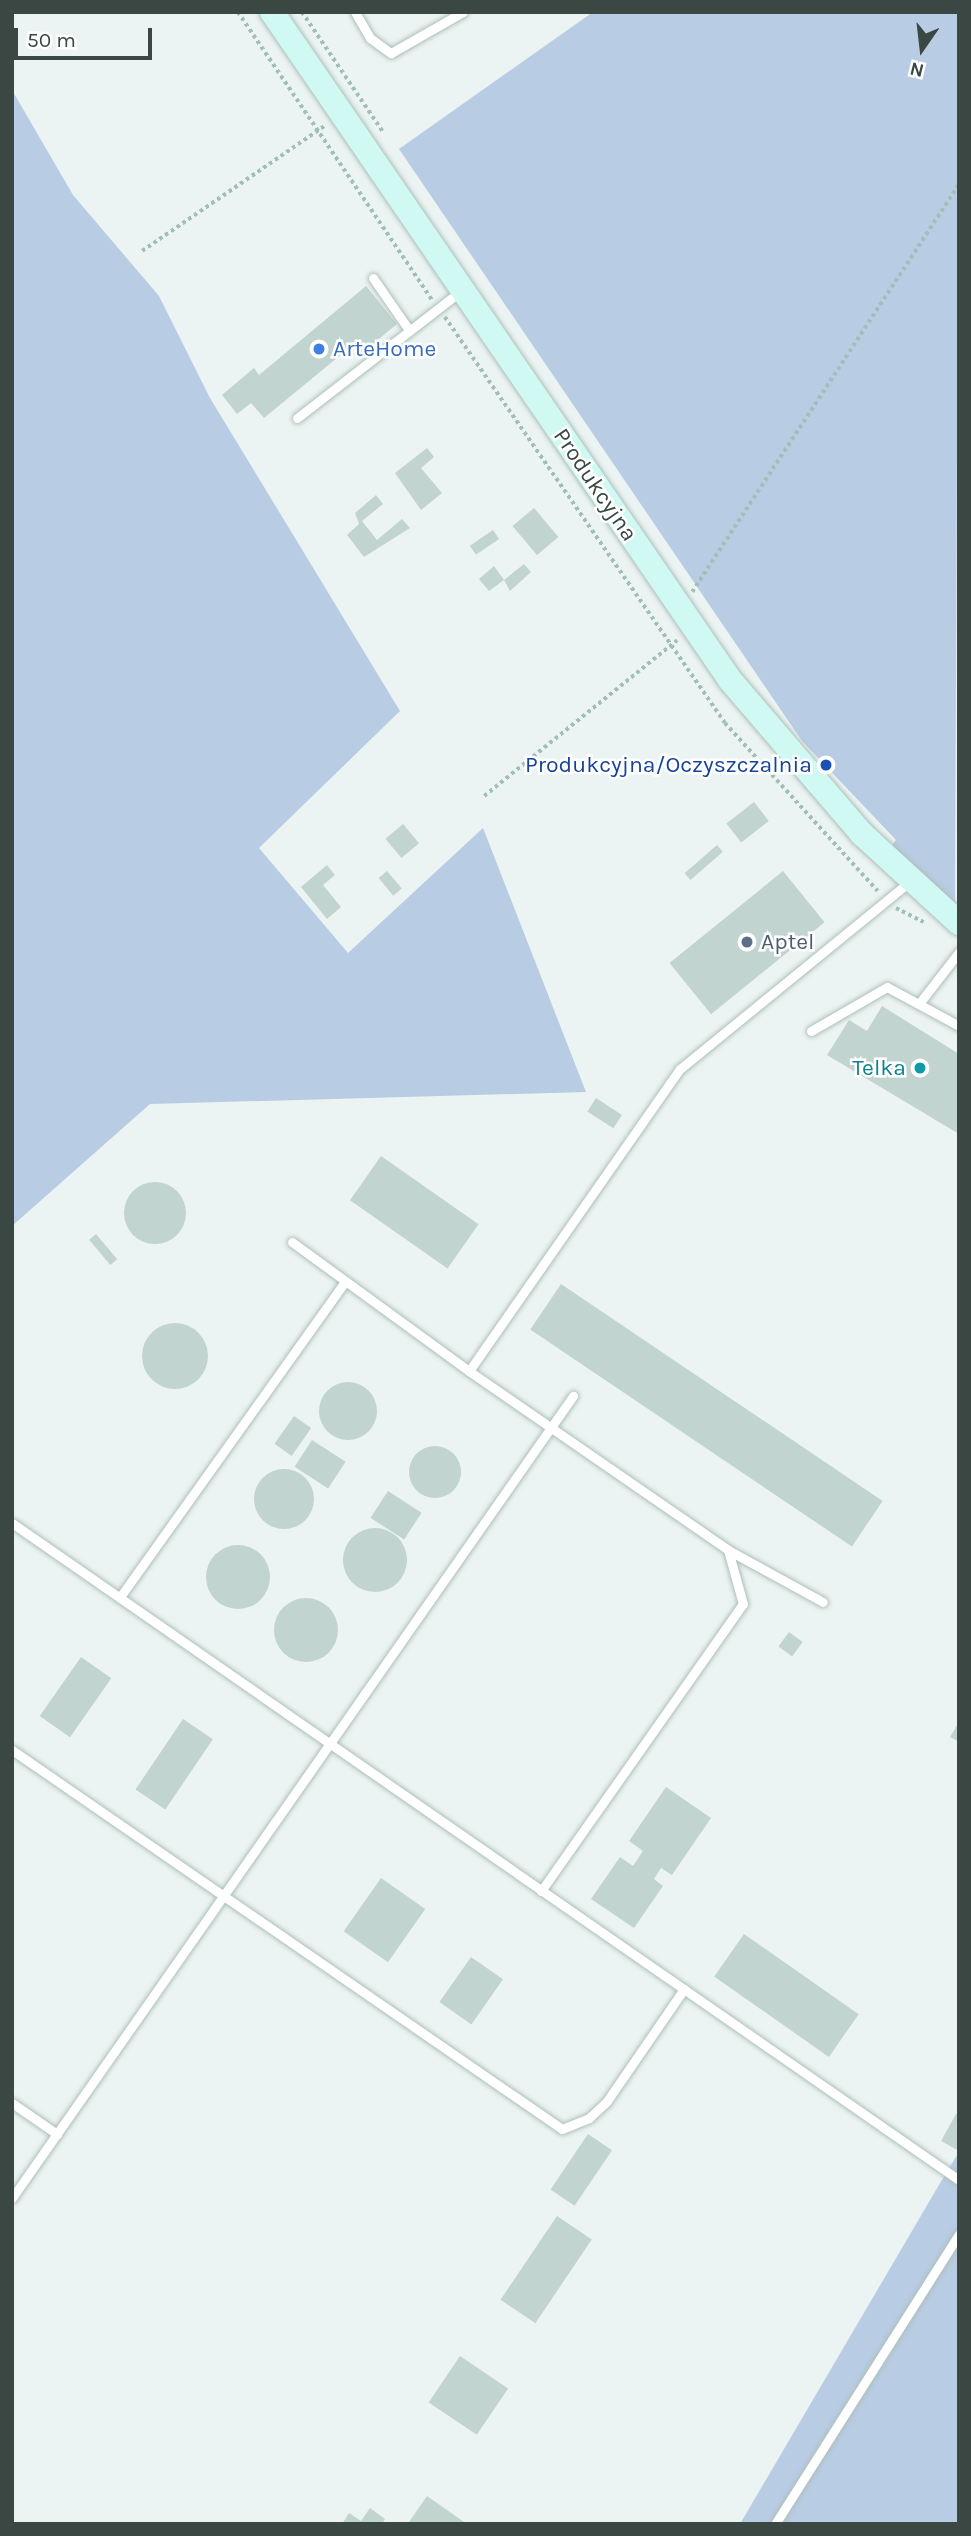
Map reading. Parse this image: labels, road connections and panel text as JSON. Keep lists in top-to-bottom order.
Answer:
{
  "streets": {
    "street": ["Produkcyjna"]
  },
  "places": [
    "ArteHome",
    "Produkcyjna/Oczyszczalnia",
    "Aptel",
    "Telka"
  ],
  "scale_bar": "50 m",
  "north": "bottom"
}
